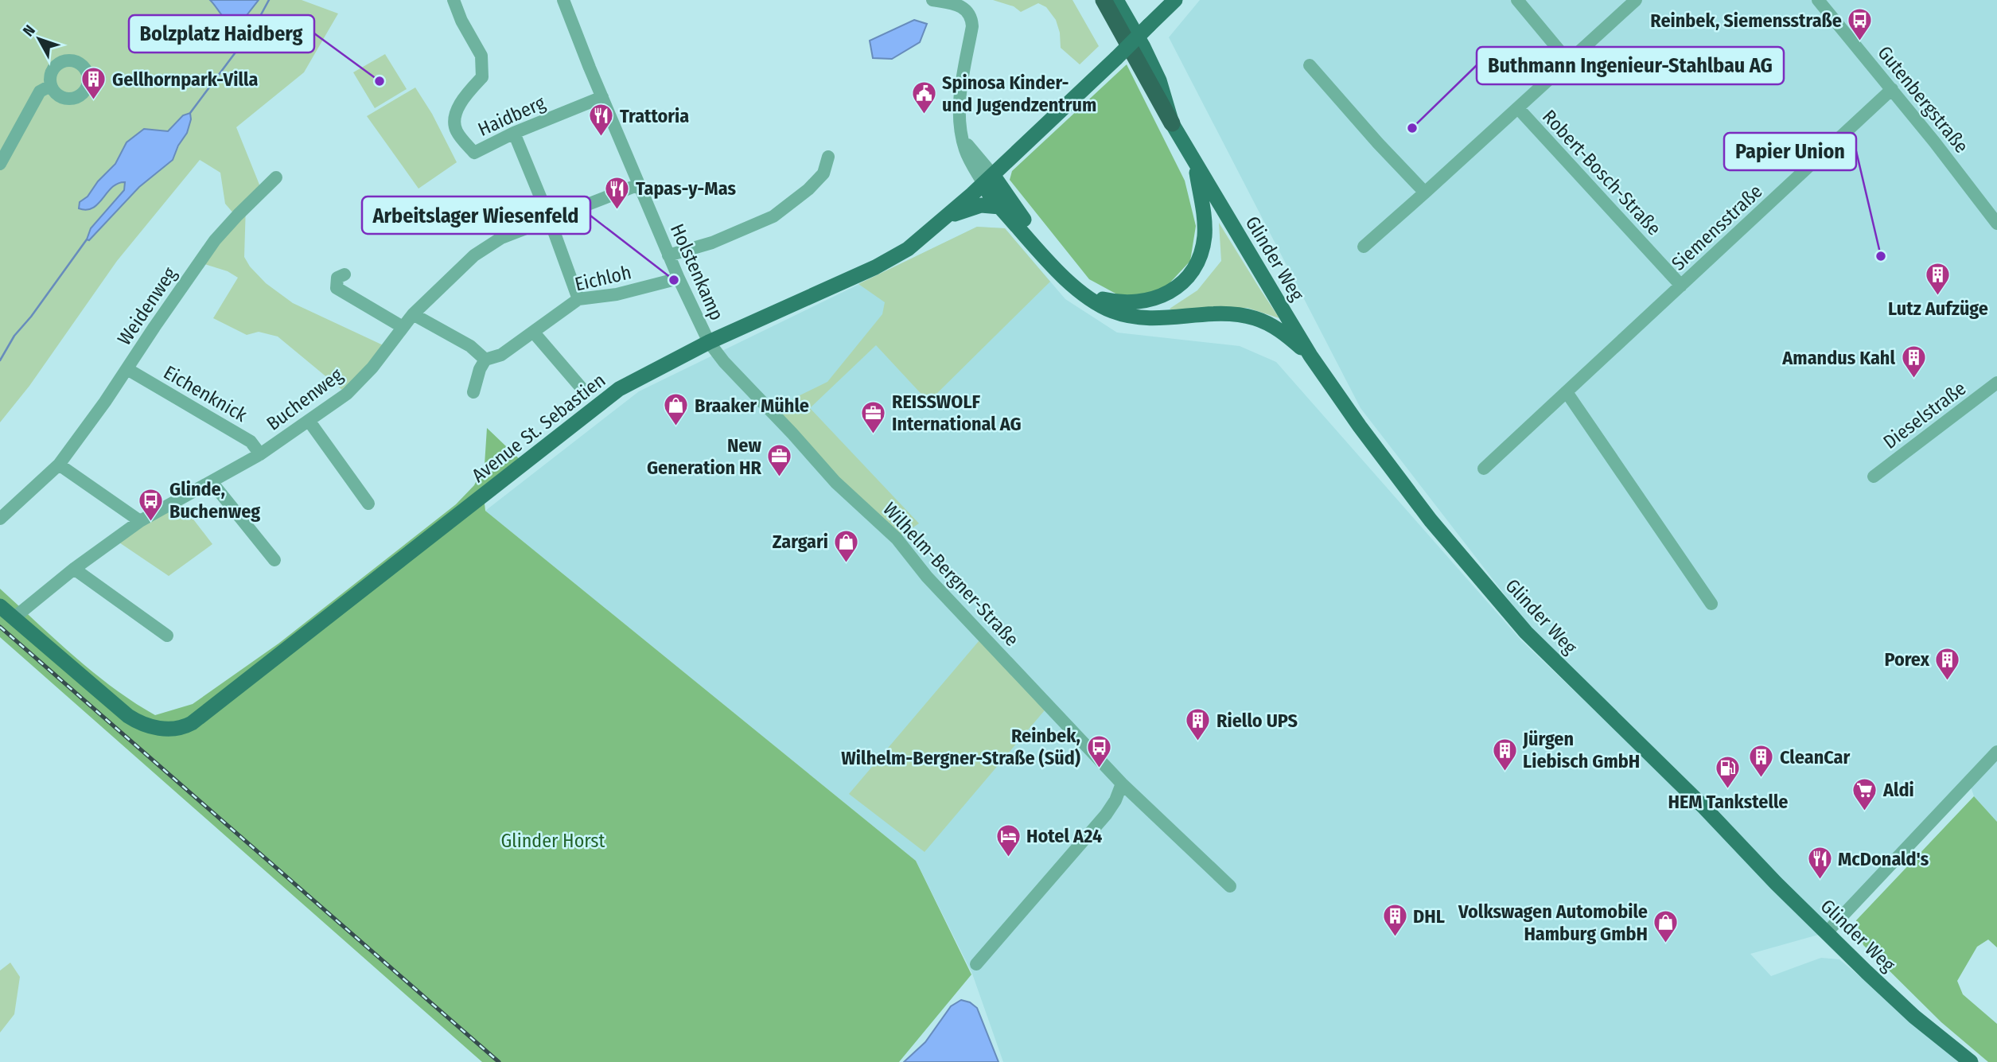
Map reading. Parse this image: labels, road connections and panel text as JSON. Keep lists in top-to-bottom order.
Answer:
{
  "streets": {
    "main road": ["Glinder Weg", "Avenue St. Sebastien"],
    "street": [
      "Gutenbergstraße",
      "Haidberg",
      "Robert-Bosch-Straße",
      "Siemensstraße",
      "Holstenkamp",
      "Eichloh",
      "Weidenweg",
      "Eichenknick",
      "Buchenweg",
      "Dieselstraße",
      "Wilhelm-Bergner-Straße"
    ]
  },
  "crossings": [
    ["Gutenbergstraße", "Siemensstraße"],
    ["Haidberg", "Holstenkamp"],
    ["Robert-Bosch-Straße", "Siemensstraße"],
    ["Holstenkamp", "Eichloh"],
    ["Holstenkamp", "Buchenweg"],
    ["Holstenkamp", "Avenue St. Sebastien"],
    ["Holstenkamp", "Wilhelm-Bergner-Straße"],
    ["Weidenweg", "Eichenknick"],
    ["Eichenknick", "Buchenweg"],
    ["Buchenweg", "Avenue St. Sebastien"],
    ["Avenue St. Sebastien", "Wilhelm-Bergner-Straße"]
  ],
  "parks": ["Glinder Horst"],
  "places": {
    "bus stop": ["Reinbek, Siemensstraße", "Glinde, Buchenweg", "Reinbek, Wilhelm-Bergner-Straße (Süd)"],
    "other": [
      "Bolzplatz Haidberg",
      "Buthmann Ingenieur-Stahlbau AG",
      "Papier Union",
      "Arbeitslager Wiesenfeld"
    ],
    "building": [
      "Gellhornpark-Villa",
      "Lutz Aufzüge",
      "Amandus Kahl",
      "Porex",
      "Riello UPS",
      "Jürgen Liebisch GmbH",
      "CleanCar",
      "DHL"
    ],
    "public building": ["Spinosa Kinder- und Jugendzentrum"],
    "restaurant": ["Trattoria", "Tapas-y-Mas", "McDonald's"],
    "shop": ["Braaker Mühle", "Zargari", "Volkswagen Automobile Hamburg GmbH"],
    "office": ["REISSWOLF International AG", "New Generation HR"],
    "fuel station": ["HEM Tankstelle"],
    "supermarket": ["Aldi"],
    "hotel": ["Hotel A24"]
  },
  "north": "top left"
}
